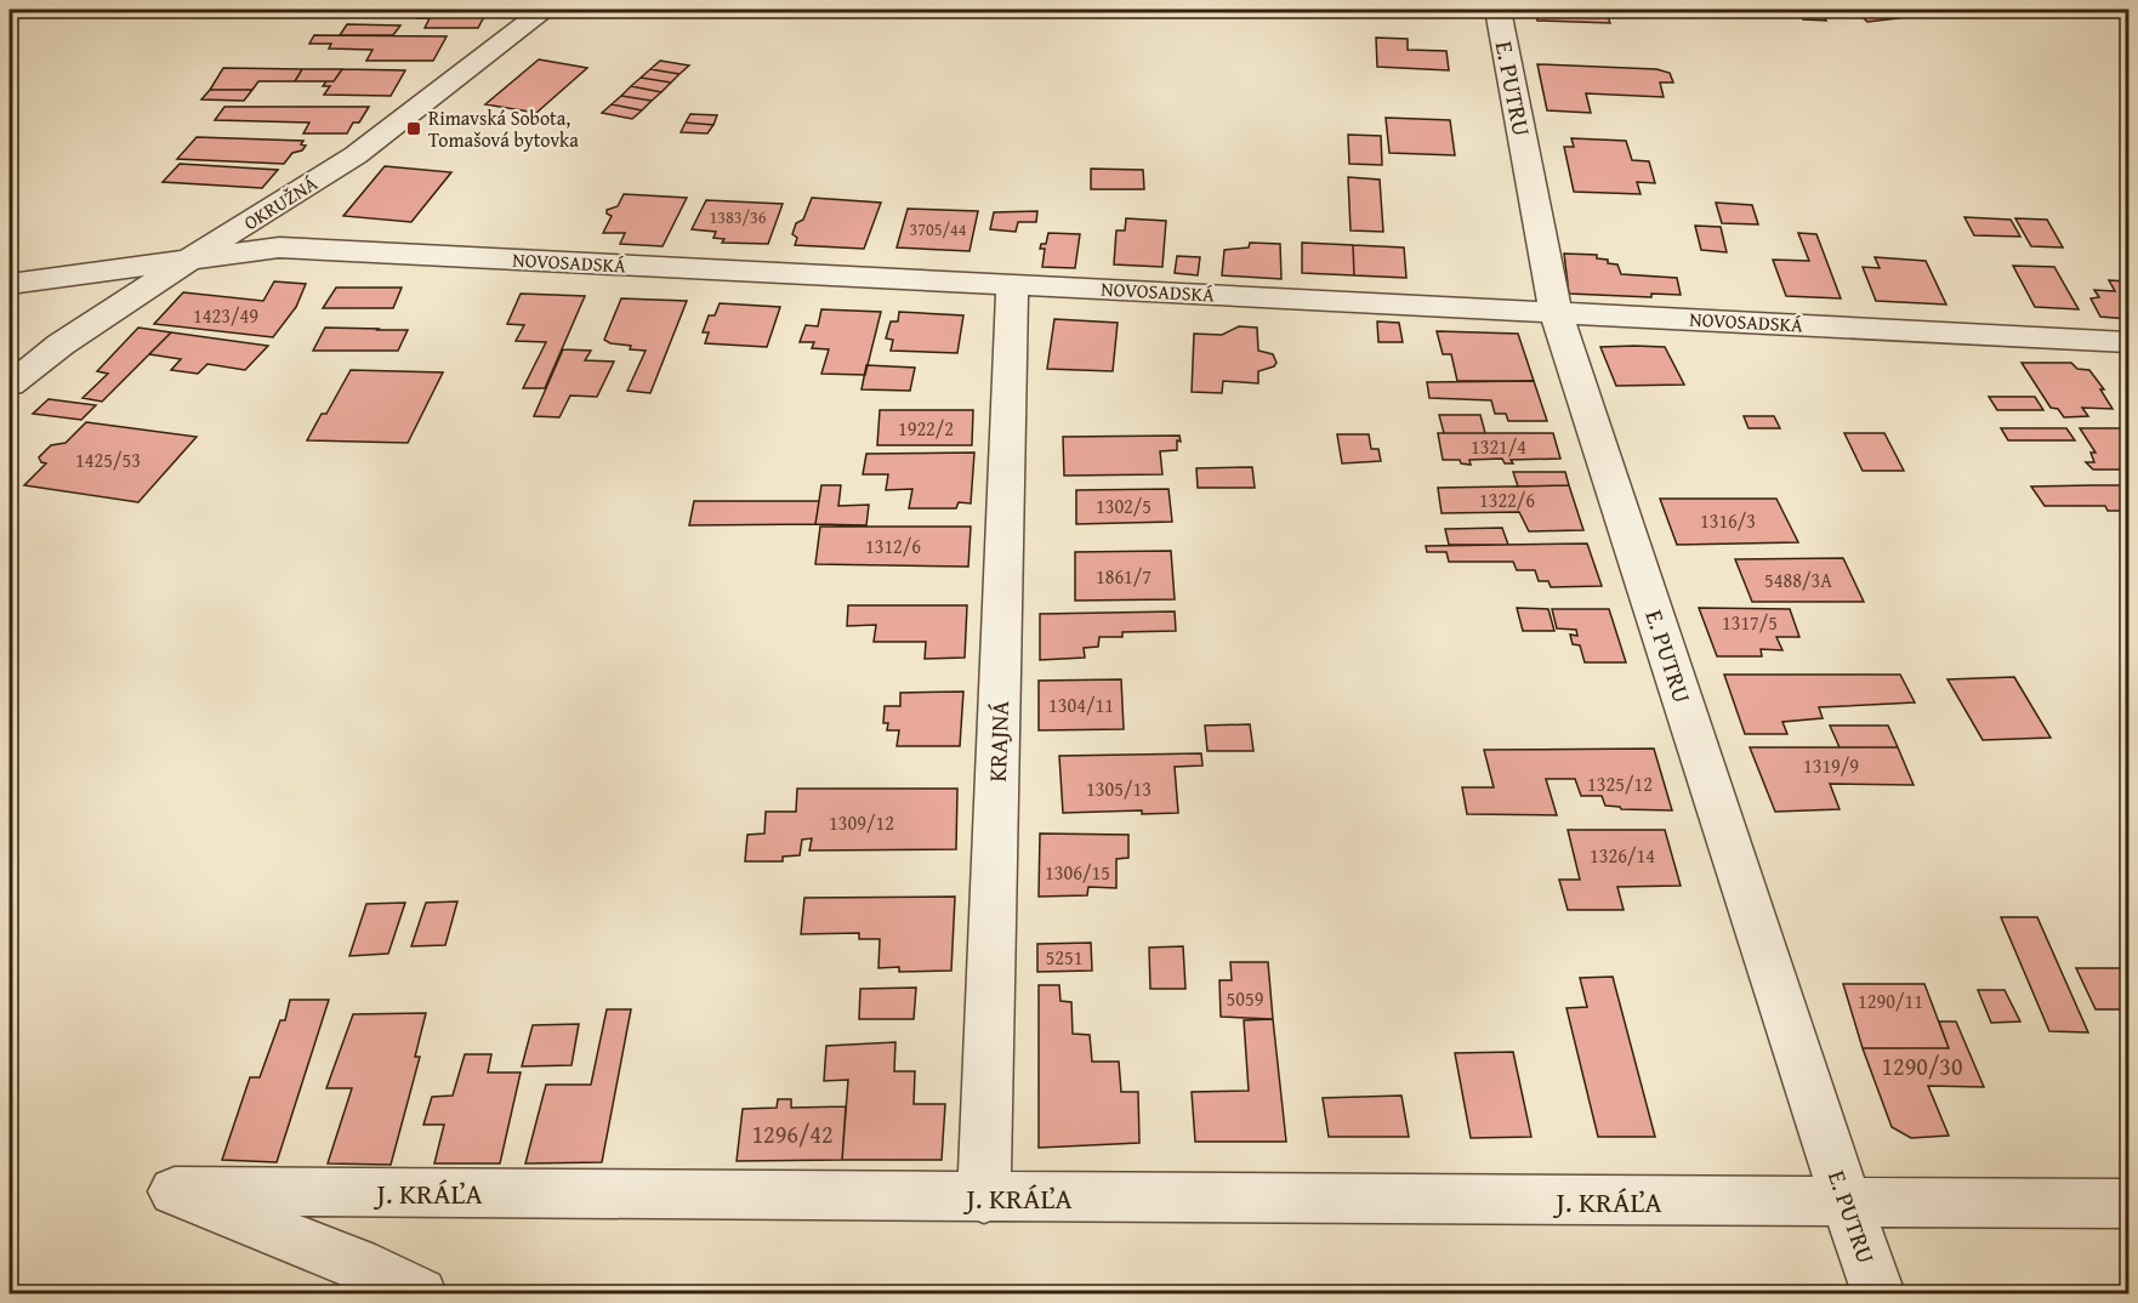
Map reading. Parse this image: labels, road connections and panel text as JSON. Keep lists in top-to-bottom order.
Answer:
{
  "streets": {
    "street": [
      "E. PUTRU",
      "OKRUŽNÁ",
      "NOVOSADSKÁ",
      "KRAJNÁ",
      "J. KRÁĽA"
    ]
  },
  "crossings": [
    ["E. PUTRU", "NOVOSADSKÁ"],
    ["E. PUTRU", "J. KRÁĽA"],
    ["OKRUŽNÁ", "NOVOSADSKÁ"],
    ["NOVOSADSKÁ", "KRAJNÁ"],
    ["KRAJNÁ", "J. KRÁĽA"]
  ],
  "places": {
    "transit": ["Rimavská Sobota, Tomašová bytovka"]
  },
  "house_numbers": [
    "1383/36",
    "3705/44",
    "1423/49",
    "1922/2",
    "1321/4",
    "1425/53",
    "1322/6",
    "1302/5",
    "1316/3",
    "1312/6",
    "1861/7",
    "5488/3A",
    "1317/5",
    "1304/11",
    "1319/9",
    "1325/12",
    "1305/13",
    "1309/12",
    "1326/14",
    "1306/15",
    "5251",
    "5059",
    "1290/11",
    "1290/30",
    "1296/42"
  ]
}
